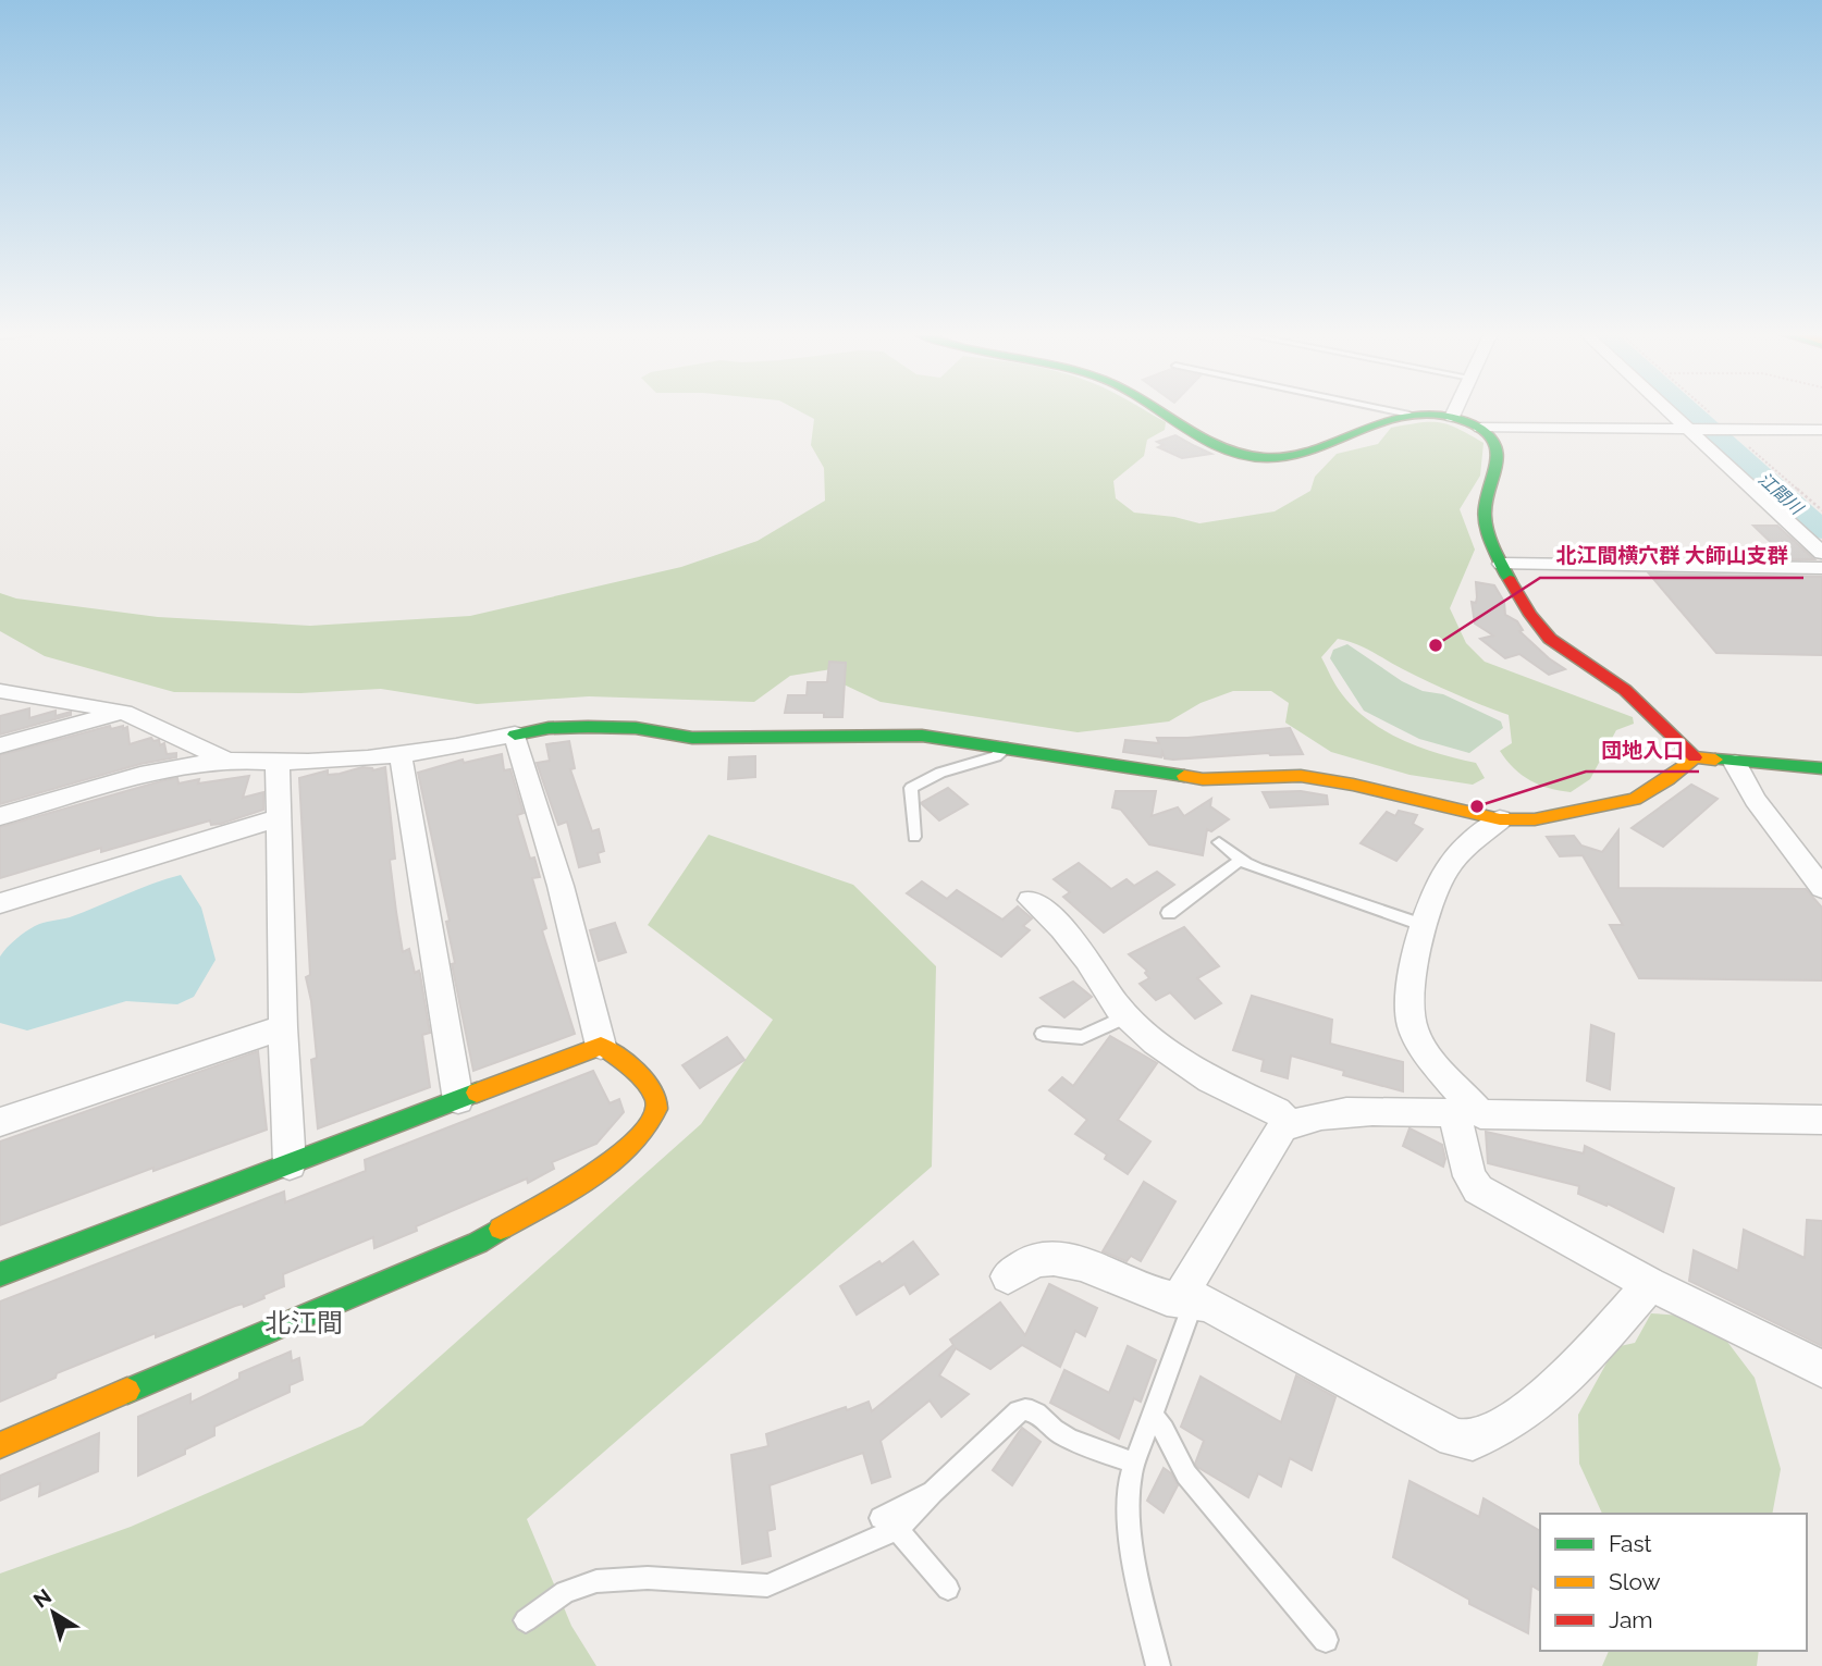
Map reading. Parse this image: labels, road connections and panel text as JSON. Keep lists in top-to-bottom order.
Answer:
{
  "districts": ["北江間"],
  "water": ["江間川"],
  "places": ["北江間横穴群 大師山支群", "団地入口"],
  "legend": ["Fast", "Slow", "Jam"],
  "north": "top left"
}
